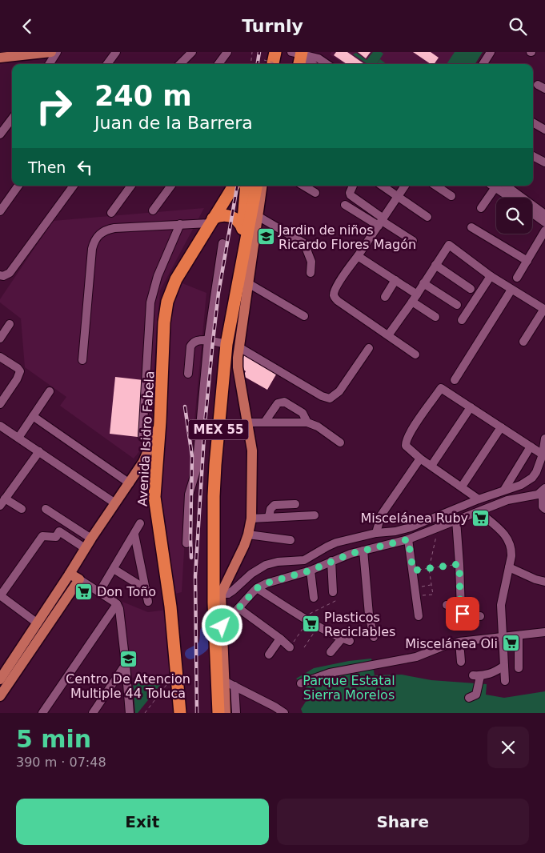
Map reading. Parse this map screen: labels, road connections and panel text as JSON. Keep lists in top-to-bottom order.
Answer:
{
  "streets": {
    "highway": ["MEX 55", "Avenida Isidro Fabela"]
  },
  "parks": ["Parque Estatal Sierra Morelos"],
  "places": {
    "school or university": ["Jardin de niños Ricardo Flores Magón", "Centro De Atencion Multiple 44 Toluca"],
    "supermarket": [
      "Miscelánea Ruby",
      "Don Toño",
      "Plasticos Reciclables",
      "Miscelánea Oli"
    ]
  },
  "page": {
    "header": "Turnly",
    "turn": ["240 m", "Juan de la Barrera"],
    "then": "Then",
    "heading": ["5 min", "390 m · 07:48"],
    "buttons": ["Exit", "Share"]
  }
}
